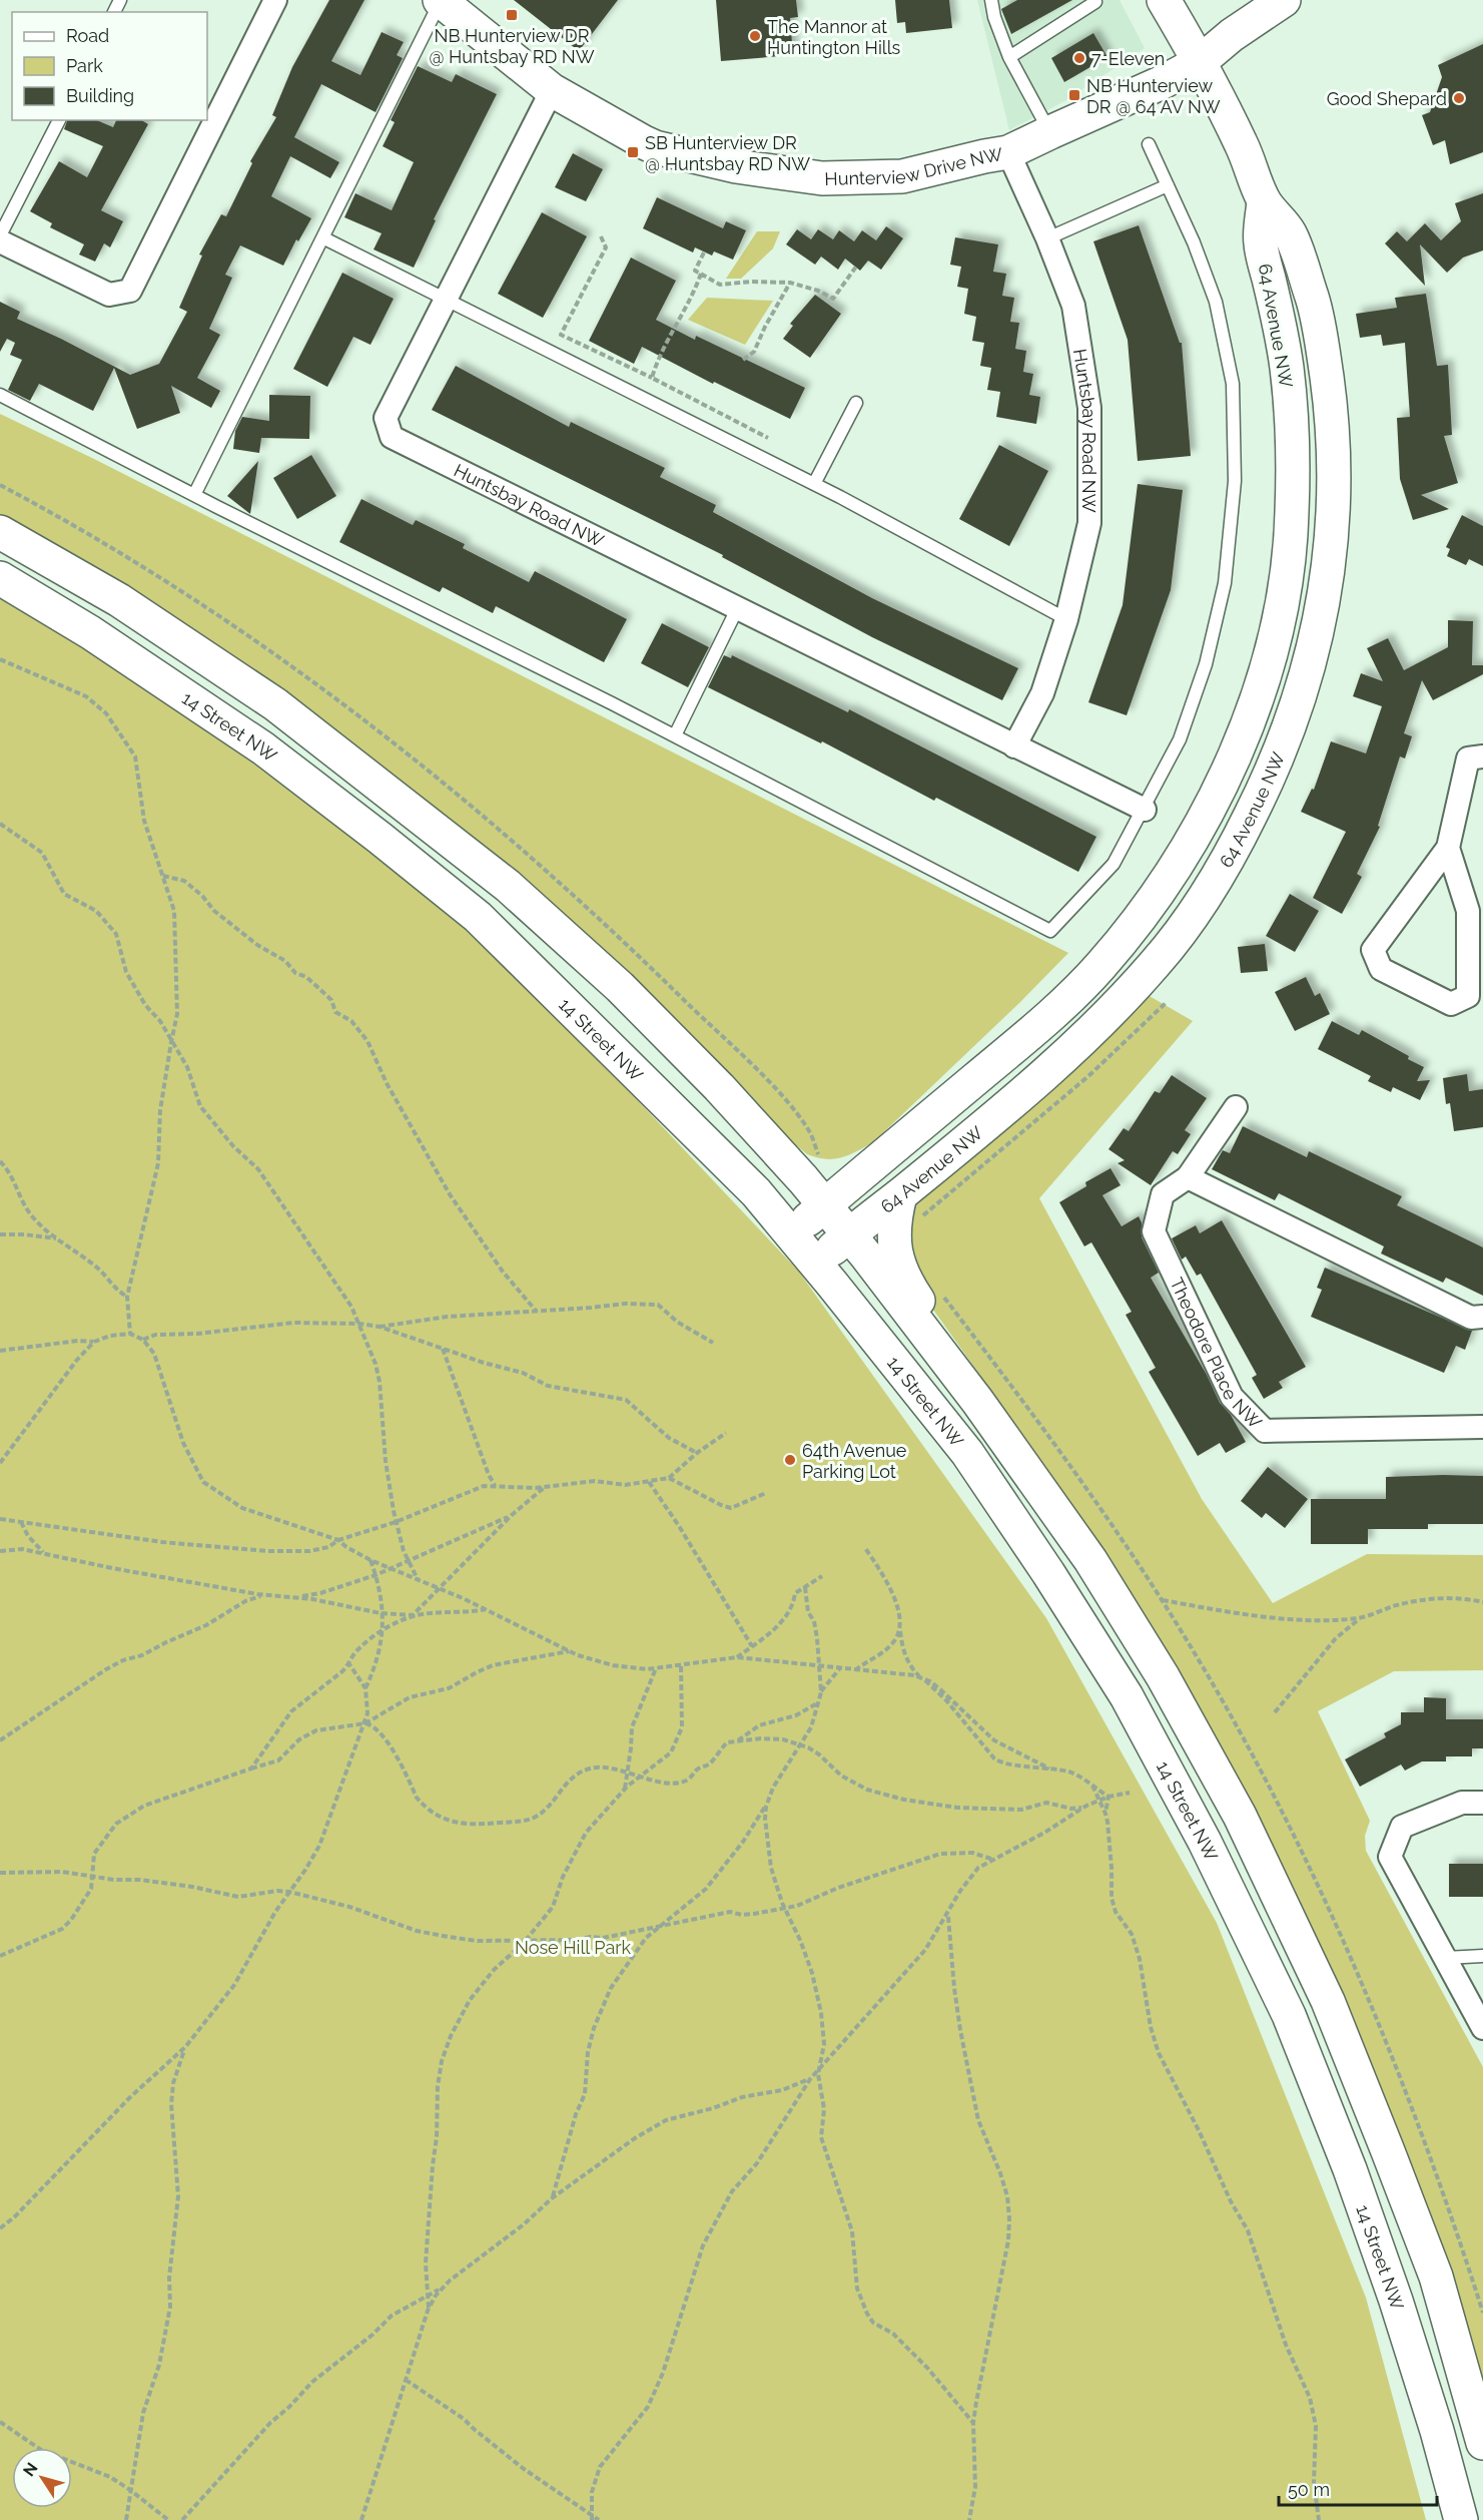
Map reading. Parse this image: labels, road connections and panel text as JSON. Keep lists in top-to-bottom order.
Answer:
{
  "streets": {
    "main road": ["Hunterview Drive NW", "64 Avenue NW", "14 Street NW"],
    "street": ["Huntsbay Road NW", "Theodore Place NW"]
  },
  "crossings": [
    ["Hunterview Drive NW", "64 Avenue NW"],
    ["Hunterview Drive NW", "Huntsbay Road NW"],
    ["64 Avenue NW", "14 Street NW"]
  ],
  "parks": ["Nose Hill Park"],
  "places": {
    "transit": ["NB Hunterview DR @ Huntsbay RD NW", "NB Hunterview DR @ 64 AV NW", "SB Hunterview DR @ Huntsbay RD NW"],
    "other": [
      "The Mannor at Huntington Hills",
      "7-Eleven",
      "Good Shepard",
      "64th Avenue Parking Lot"
    ]
  },
  "legend": ["Road", "Park", "Building"],
  "scale_bar": "50 m",
  "north": "top left"
}
